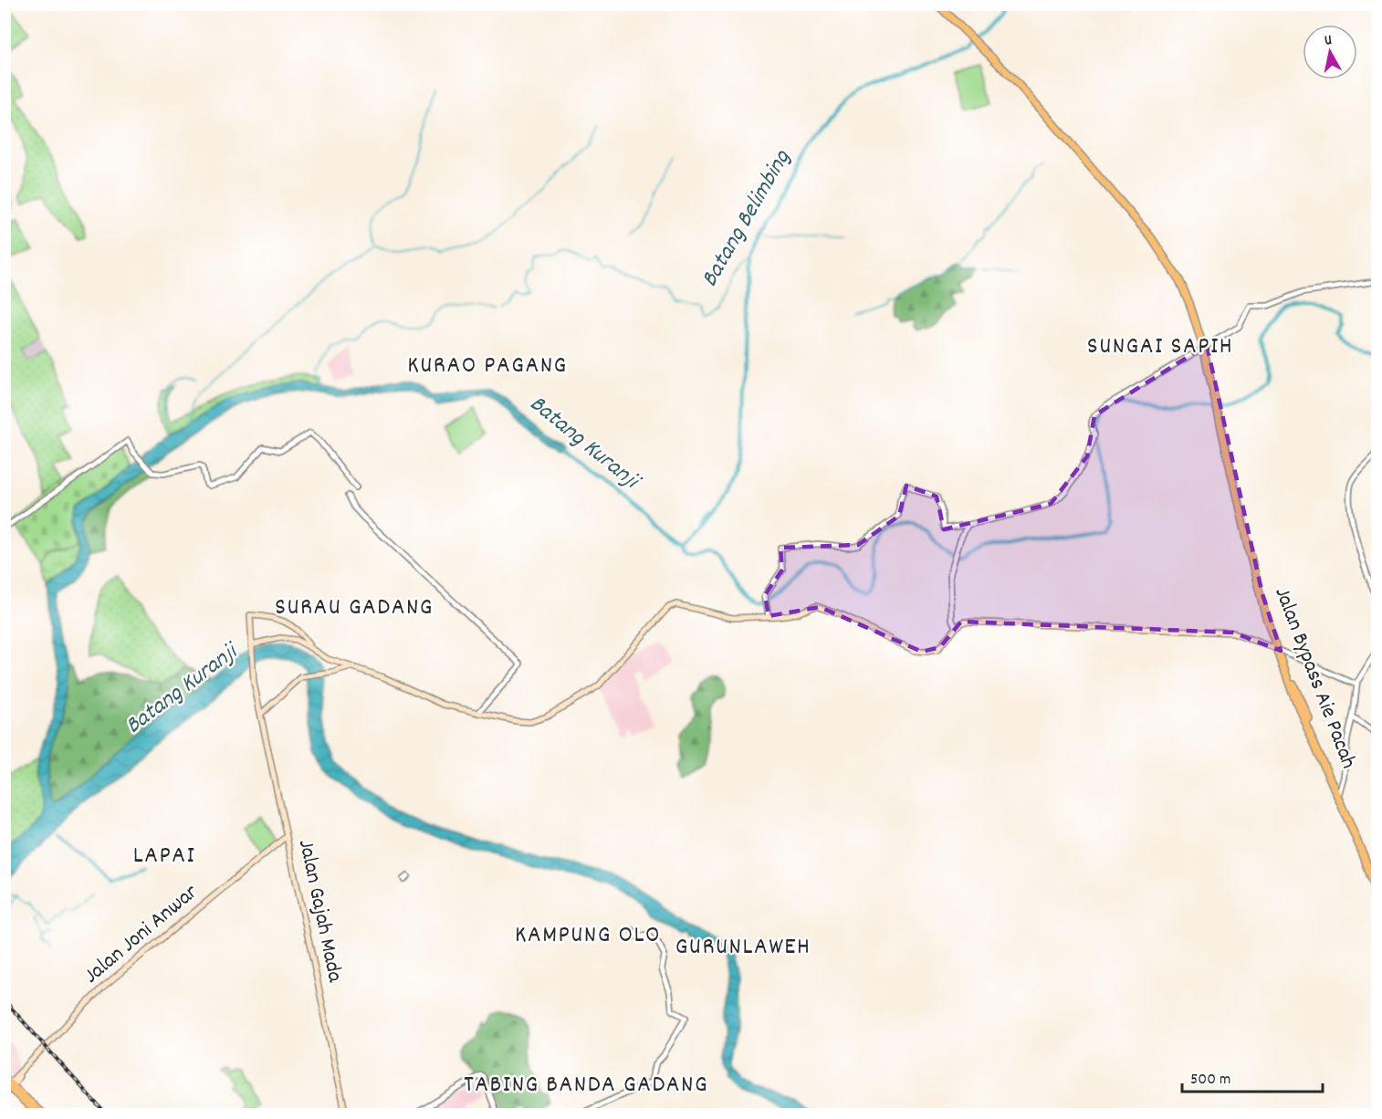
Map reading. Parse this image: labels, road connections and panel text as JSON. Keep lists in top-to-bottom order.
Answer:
{
  "streets": {
    "highway": ["Jalan Bypass Aie Pacah"],
    "main road": ["Jalan Gajah Mada", "Jalan Joni Anwar"]
  },
  "crossings": [
    ["Jalan Gajah Mada", "Jalan Joni Anwar"]
  ],
  "districts": [
    "SUNGAI SAPIH",
    "KURAO PAGANG",
    "SURAU GADANG",
    "LAPAI",
    "KAMPUNG OLO",
    "GURUNLAWEH",
    "TABING BANDA GADANG"
  ],
  "water": ["Batang Belimbing", "Batang Kuranji"],
  "scale_bar": "500 m",
  "north": "top"
}
